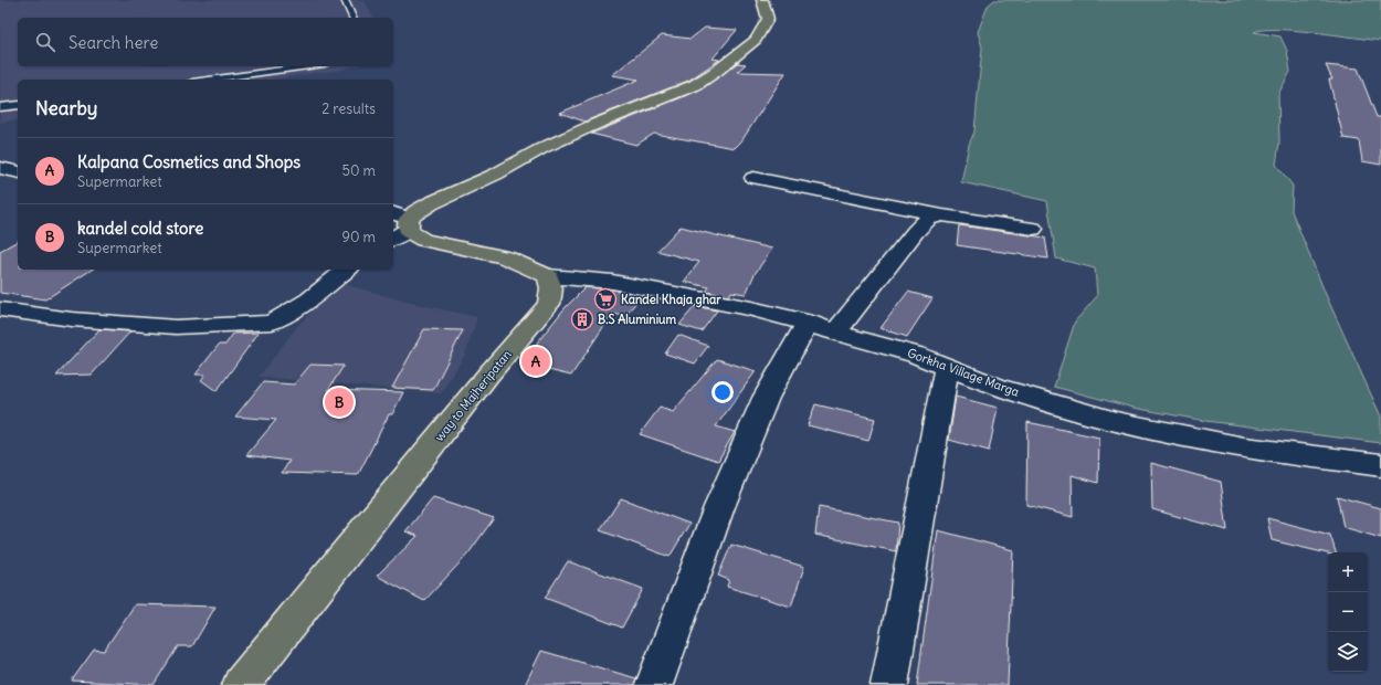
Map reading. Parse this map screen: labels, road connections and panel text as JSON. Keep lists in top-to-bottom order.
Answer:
{
  "streets": {
    "main road": ["way to Majheripatan"],
    "street": ["Gorkha Village Marga"]
  },
  "crossings": [
    ["Gorkha Village Marga", "way to Majheripatan"]
  ],
  "places": {
    "supermarket": ["Kandel Khaja ghar"],
    "building": ["B.S Aluminium"]
  },
  "page": {
    "search": "Search here",
    "heading": ["Nearby", "2 results"],
    "list": [
      {
        "mark": "A",
        "name": "Kalpana Cosmetics and Shops",
        "note": "Supermarket",
        "value": "50 m"
      },
      {
        "mark": "B",
        "name": "kandel cold store",
        "note": "Supermarket",
        "value": "90 m"
      }
    ],
    "pins": ["A", "B"],
    "map_buttons": ["+", "−"]
  }
}
